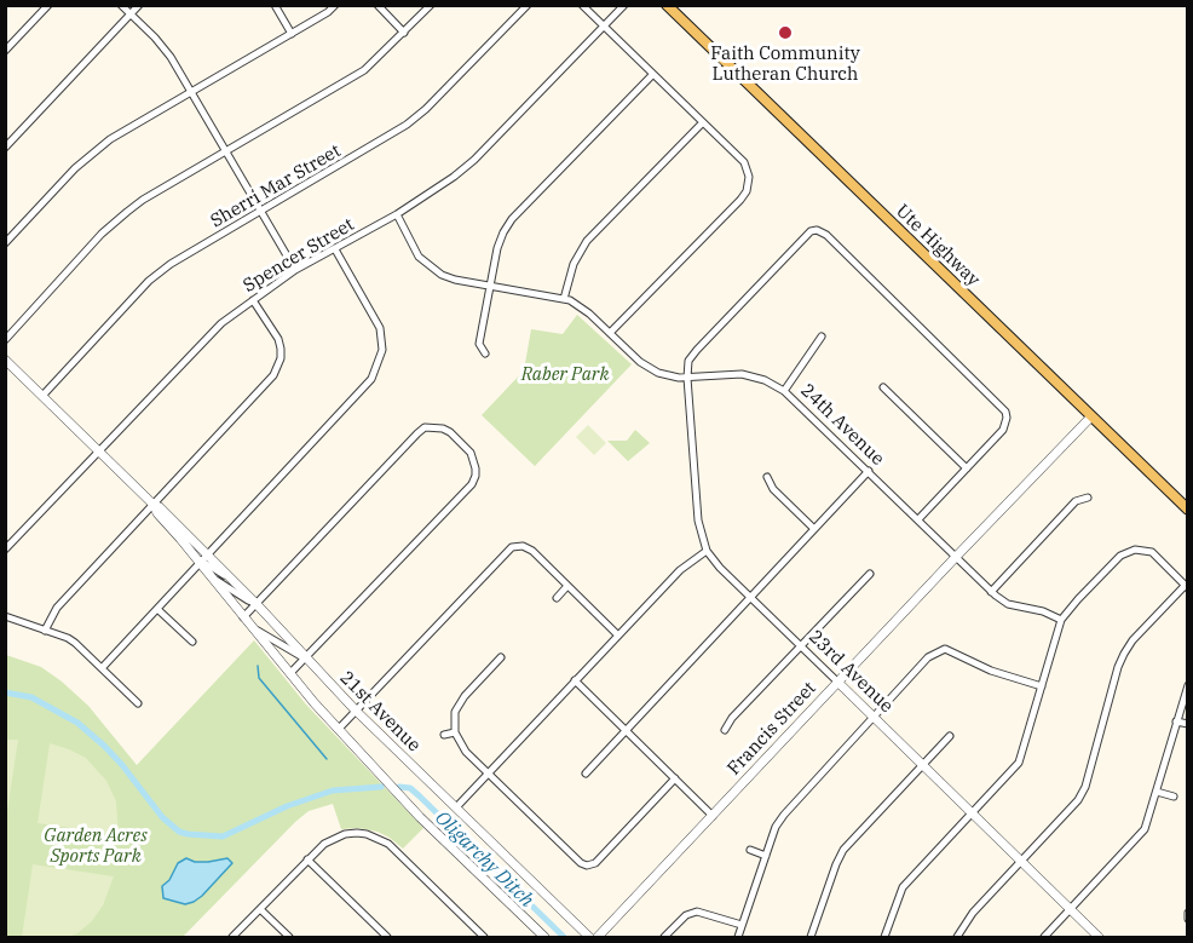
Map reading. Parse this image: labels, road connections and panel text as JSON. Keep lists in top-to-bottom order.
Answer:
{
  "streets": {
    "main road": ["Ute Highway"],
    "street": [
      "Sherri Mar Street",
      "Spencer Street",
      "24th Avenue",
      "23rd Avenue",
      "21st Avenue",
      "Francis Street"
    ]
  },
  "crossings": [
    ["Sherri Mar Street", "21st Avenue"],
    ["Ute Highway", "Francis Street"],
    ["Spencer Street", "24th Avenue"],
    ["Spencer Street", "21st Avenue"],
    ["24th Avenue", "23rd Avenue"],
    ["24th Avenue", "Francis Street"],
    ["23rd Avenue", "Francis Street"]
  ],
  "water": ["Oligarchy Ditch"],
  "parks": ["Raber Park", "Garden Acres Sports Park"],
  "places": ["Faith Community Lutheran Church"]
}
